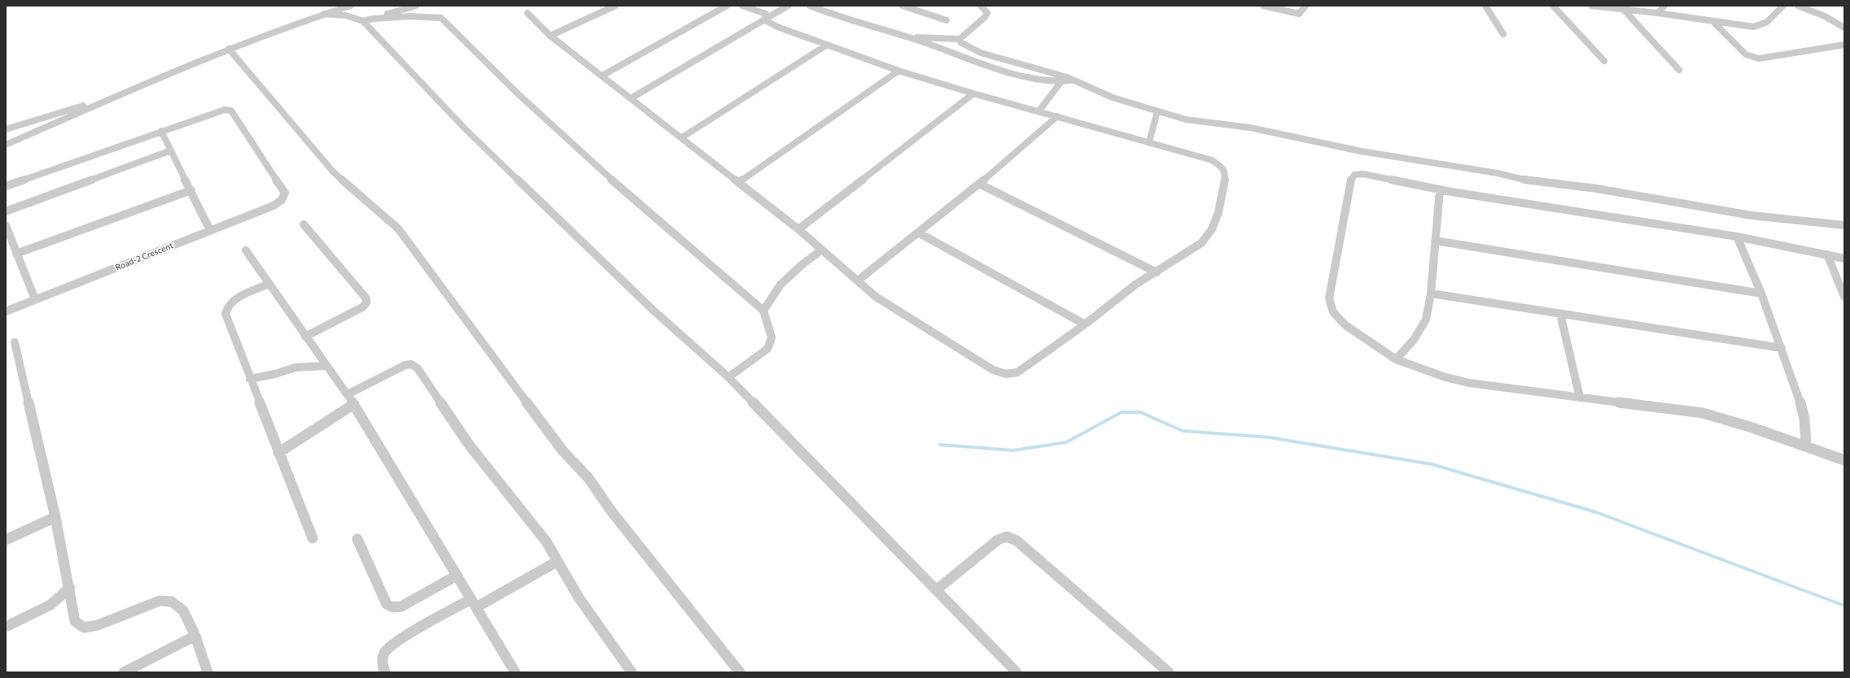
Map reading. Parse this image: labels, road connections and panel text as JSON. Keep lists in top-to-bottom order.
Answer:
{
  "streets": {
    "street": ["Road-2 Crescent"]
  }
}
